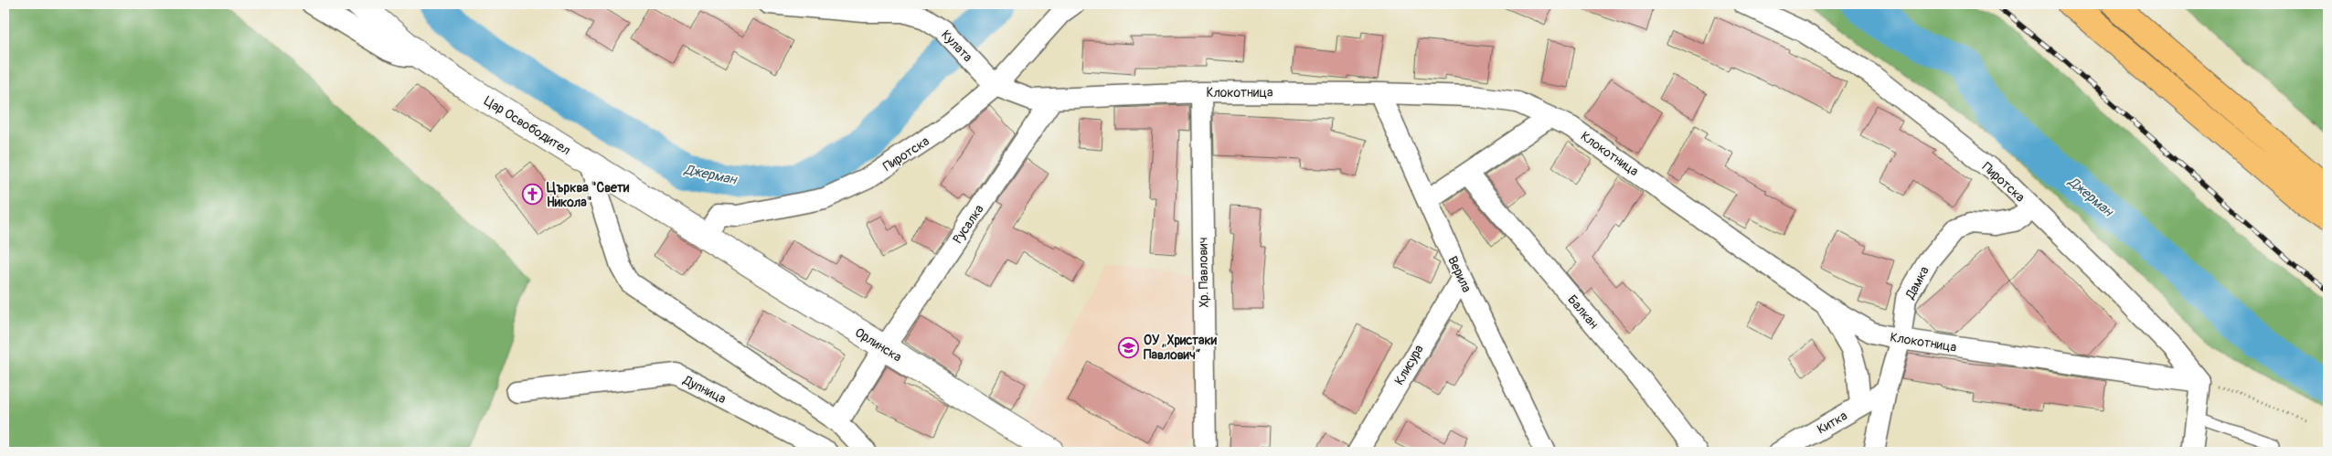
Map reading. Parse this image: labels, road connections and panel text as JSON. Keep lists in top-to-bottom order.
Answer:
{
  "streets": {
    "street": [
      "Кулата",
      "Клокотница",
      "Цар Освободител",
      "Пиротска",
      "Русалка",
      "Хр. Павлович",
      "Верила",
      "Дамка",
      "Балкан",
      "Орлинска",
      "Клисура",
      "Дупница",
      "Китка"
    ]
  },
  "crossings": [
    ["Кулата", "Клокотница"],
    ["Кулата", "Пиротска"],
    ["Клокотница", "Пиротска"],
    ["Клокотница", "Русалка"],
    ["Клокотница", "Хр. Павлович"],
    ["Клокотница", "Верила"],
    ["Клокотница", "Дамка"],
    ["Цар Освободител", "Пиротска"],
    ["Цар Освободител", "Орлинска"],
    ["Пиротска", "Дамка"],
    ["Пиротска", "Орлинска"],
    ["Русалка", "Орлинска"],
    ["Верила", "Клисура"],
    ["Дамка", "Китка"]
  ],
  "water": ["Джерман"],
  "places": {
    "church": ["Църква \"Свети Никола\""],
    "school or university": ["ОУ „Христаки Павлович“"]
  }
}
